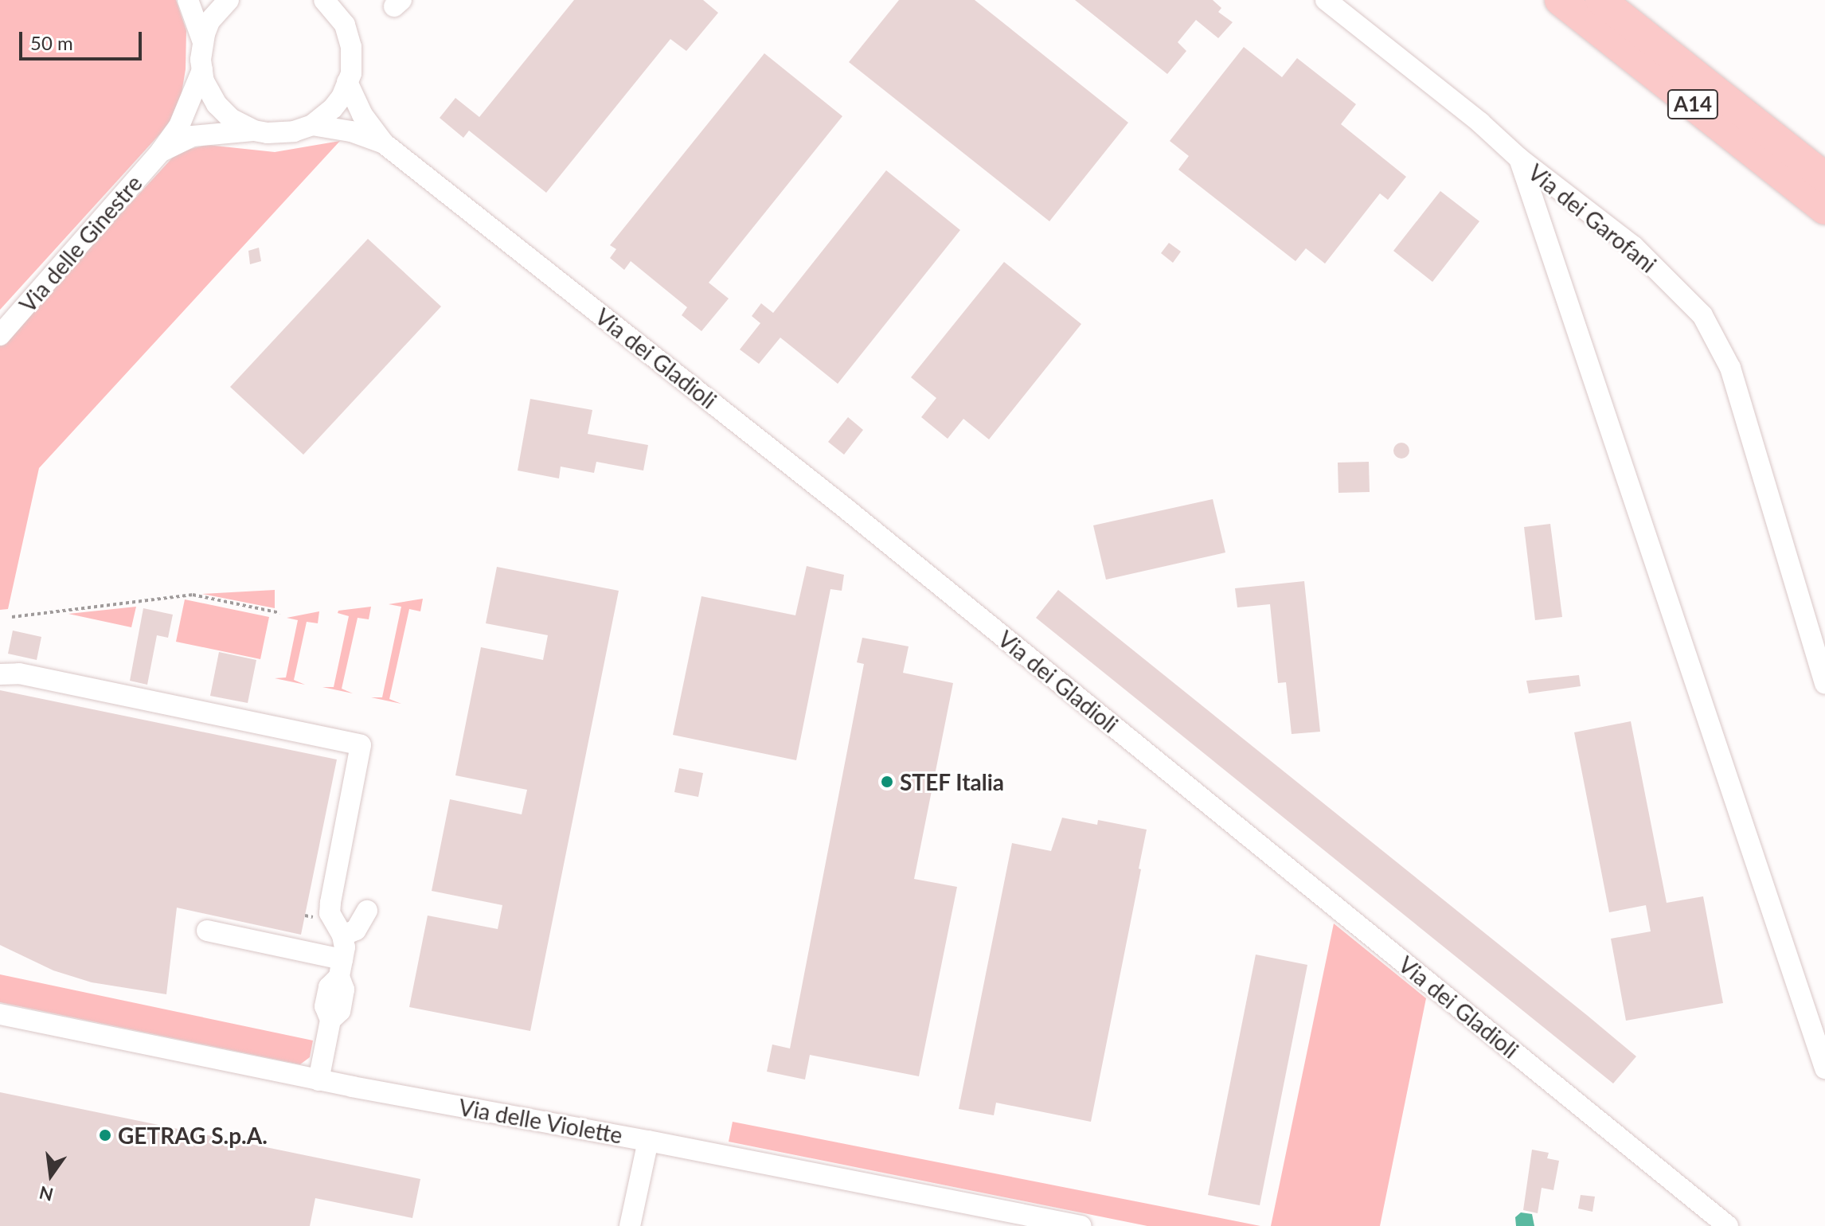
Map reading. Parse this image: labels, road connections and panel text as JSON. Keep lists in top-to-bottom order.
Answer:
{
  "streets": {
    "highway": ["A14"],
    "street": [
      "Via dei Garofani",
      "Via delle Ginestre",
      "Via dei Gladioli",
      "Via delle Violette"
    ]
  },
  "crossings": [
    ["Via delle Ginestre", "Via dei Gladioli"]
  ],
  "places": ["STEF Italia", "GETRAG S.p.A."],
  "scale_bar": "50 m",
  "north": "bottom"
}
